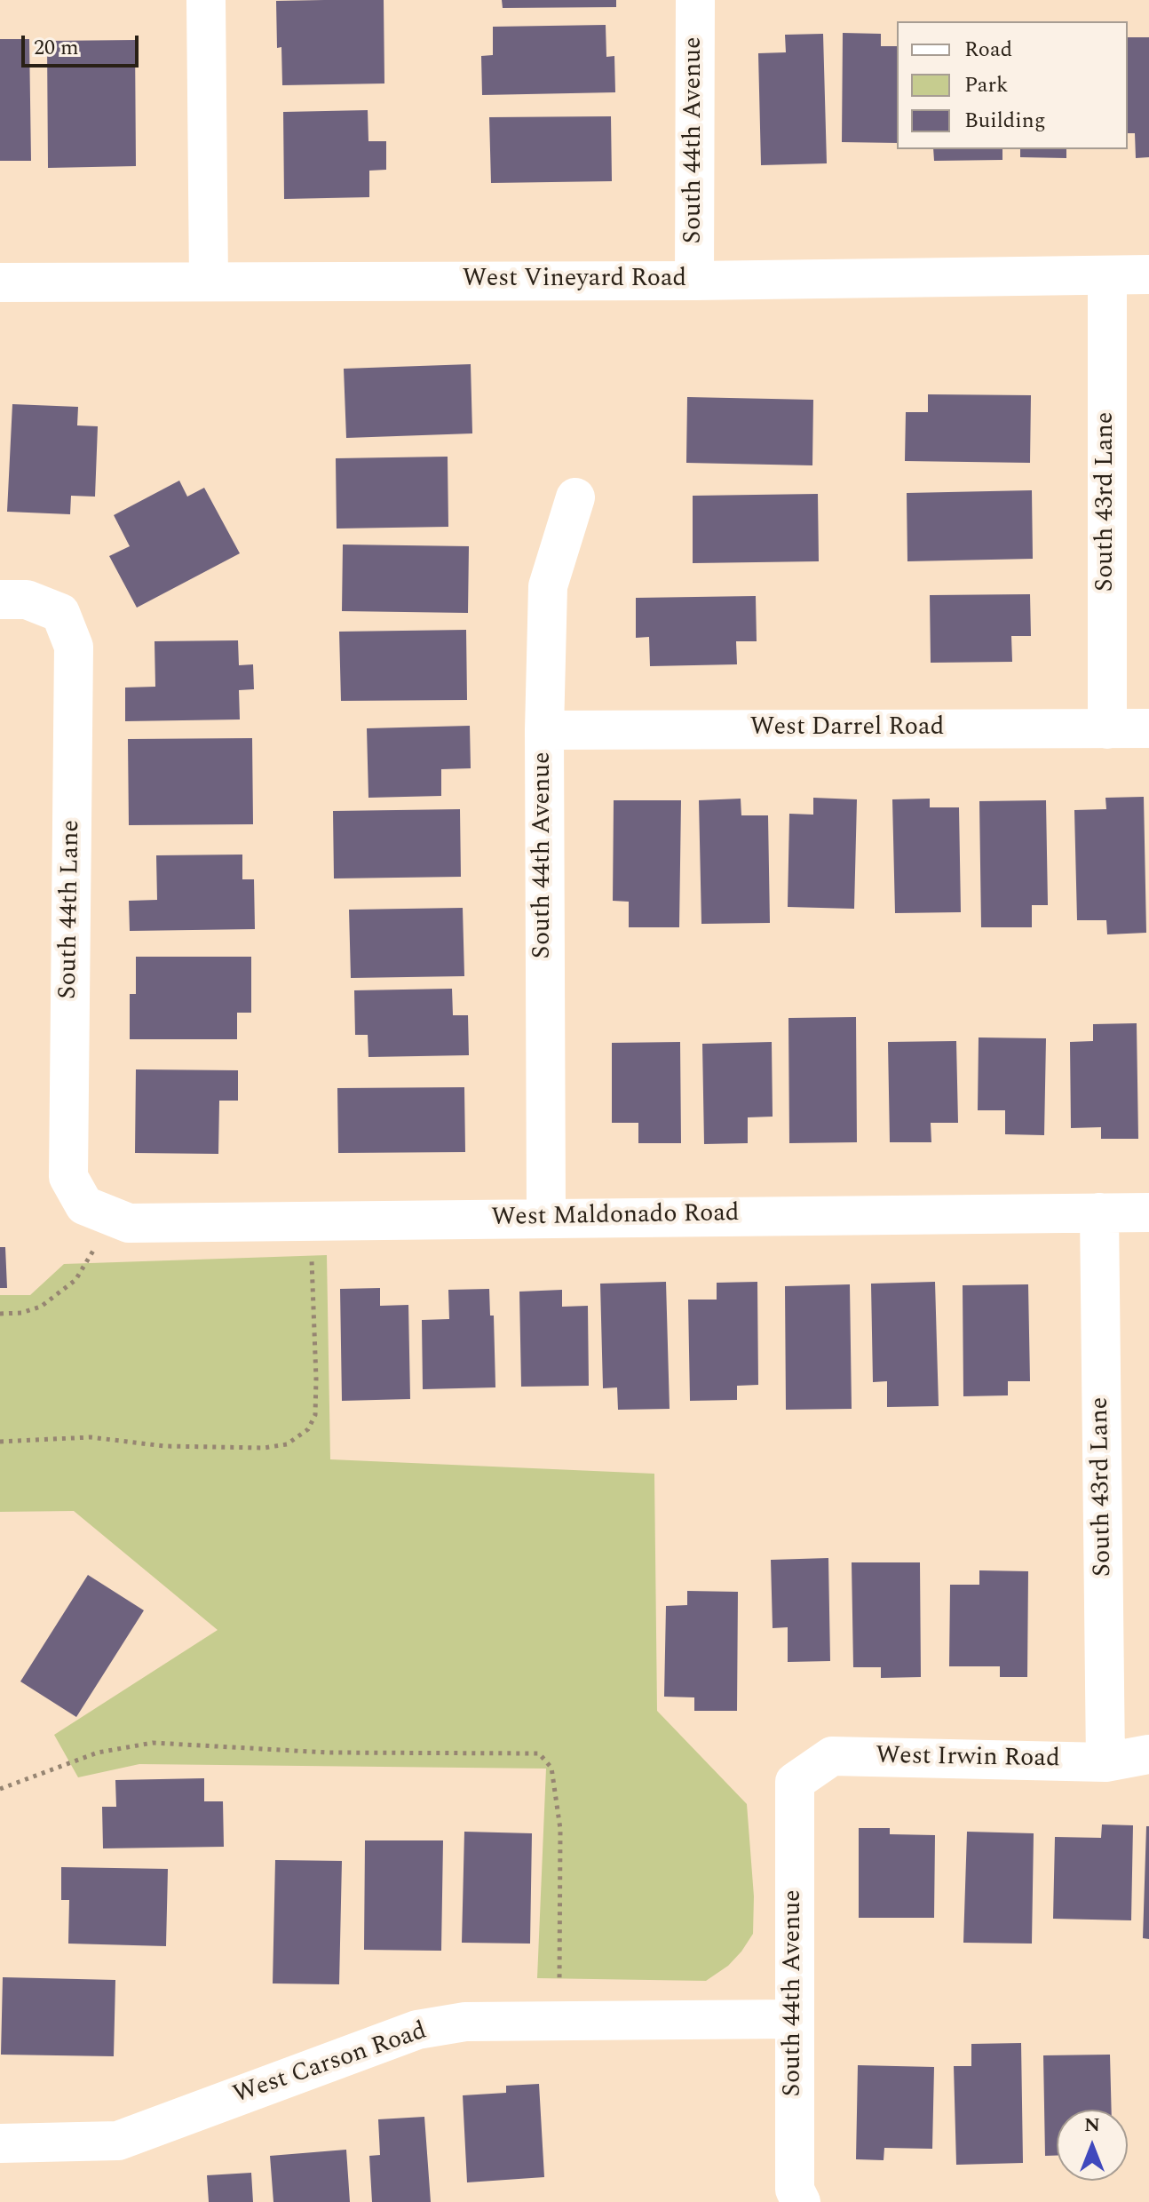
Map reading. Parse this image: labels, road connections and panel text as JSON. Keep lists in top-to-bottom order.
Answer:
{
  "streets": {
    "street": [
      "South 44th Avenue",
      "West Vineyard Road",
      "South 43rd Lane",
      "West Darrel Road",
      "South 44th Lane",
      "West Maldonado Road",
      "West Irwin Road",
      "West Carson Road"
    ]
  },
  "crossings": [
    ["South 44th Avenue", "West Vineyard Road"],
    ["South 44th Avenue", "West Darrel Road"],
    ["South 44th Avenue", "West Maldonado Road"],
    ["South 44th Avenue", "West Irwin Road"],
    ["South 44th Avenue", "West Carson Road"],
    ["West Vineyard Road", "South 43rd Lane"],
    ["South 43rd Lane", "West Darrel Road"],
    ["South 43rd Lane", "West Maldonado Road"],
    ["South 43rd Lane", "West Irwin Road"],
    ["South 44th Lane", "West Maldonado Road"]
  ],
  "legend": ["Road", "Park", "Building"],
  "scale_bar": "20 m",
  "north": "top"
}
